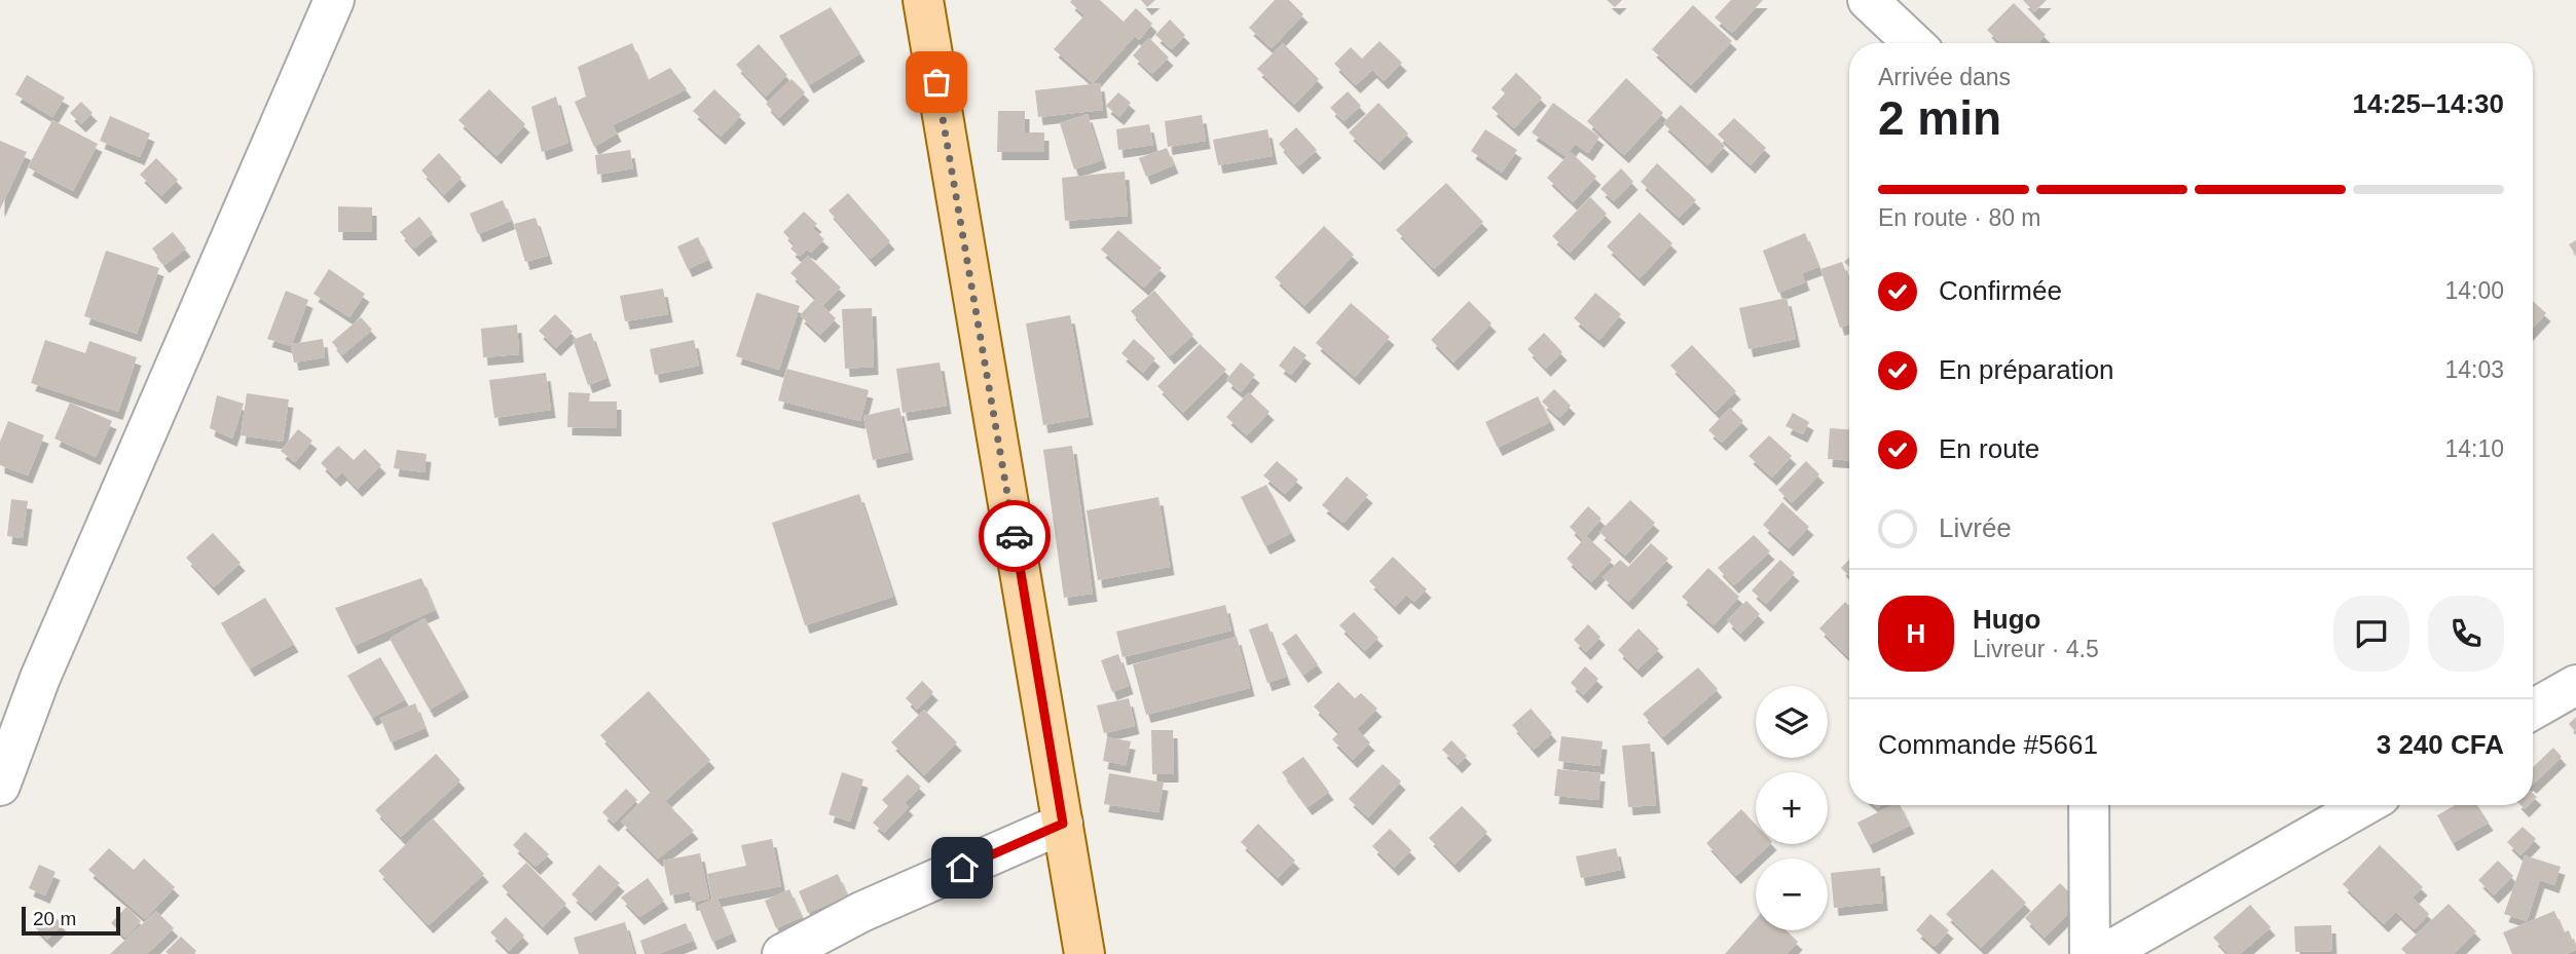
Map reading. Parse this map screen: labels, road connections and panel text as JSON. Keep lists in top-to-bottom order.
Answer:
{
  "scale_bar": "20 m",
  "page": {
    "heading": ["2 min", "Arrivée dans", "14:25–14:30"],
    "panel": [
      "Hugo",
      "Livreur · 4.5",
      "Commande #5661",
      "3 240 CFA"
    ],
    "bar": "En route · 80 m",
    "list": [
      ["Confirmée", "14:00"],
      ["En préparation", "14:03"],
      ["En route", "14:10"],
      "Livrée"
    ],
    "round": "H",
    "map_buttons": ["+", "−"],
    "scale": "20 m"
  }
}
